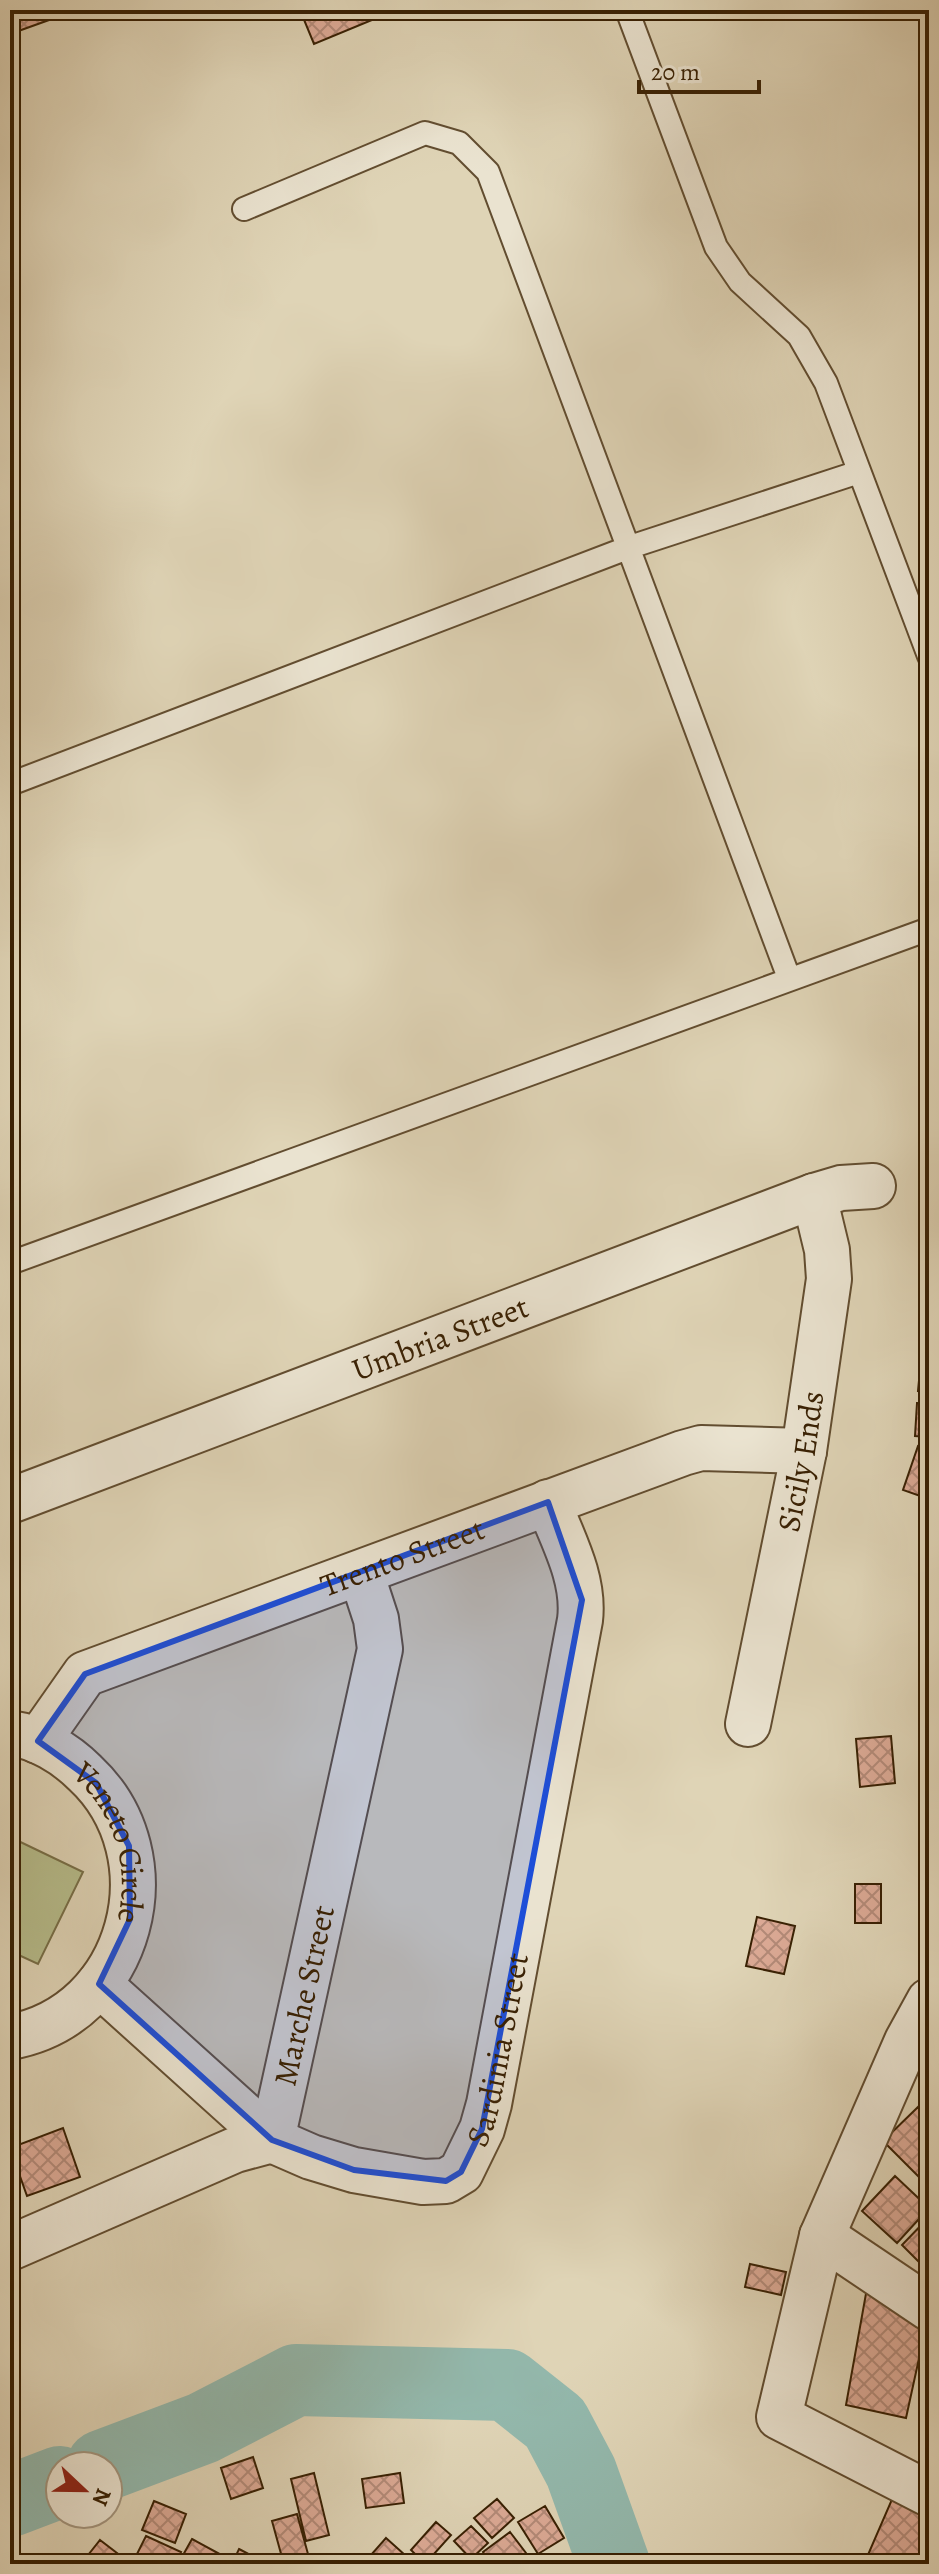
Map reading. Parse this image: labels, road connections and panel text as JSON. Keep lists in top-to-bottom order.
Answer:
{
  "streets": {
    "street": [
      "Umbria Street",
      "Sicily Ends",
      "Trento Street",
      "Veneto Circle",
      "Marche Street",
      "Sardinia Street"
    ]
  },
  "crossings": [
    ["Umbria Street", "Sicily Ends"],
    ["Sicily Ends", "Trento Street"],
    ["Trento Street", "Veneto Circle"],
    ["Trento Street", "Marche Street"],
    ["Trento Street", "Sardinia Street"],
    ["Veneto Circle", "Sardinia Street"],
    ["Marche Street", "Sardinia Street"]
  ],
  "scale_bar": "20 m",
  "north": "right"
}
